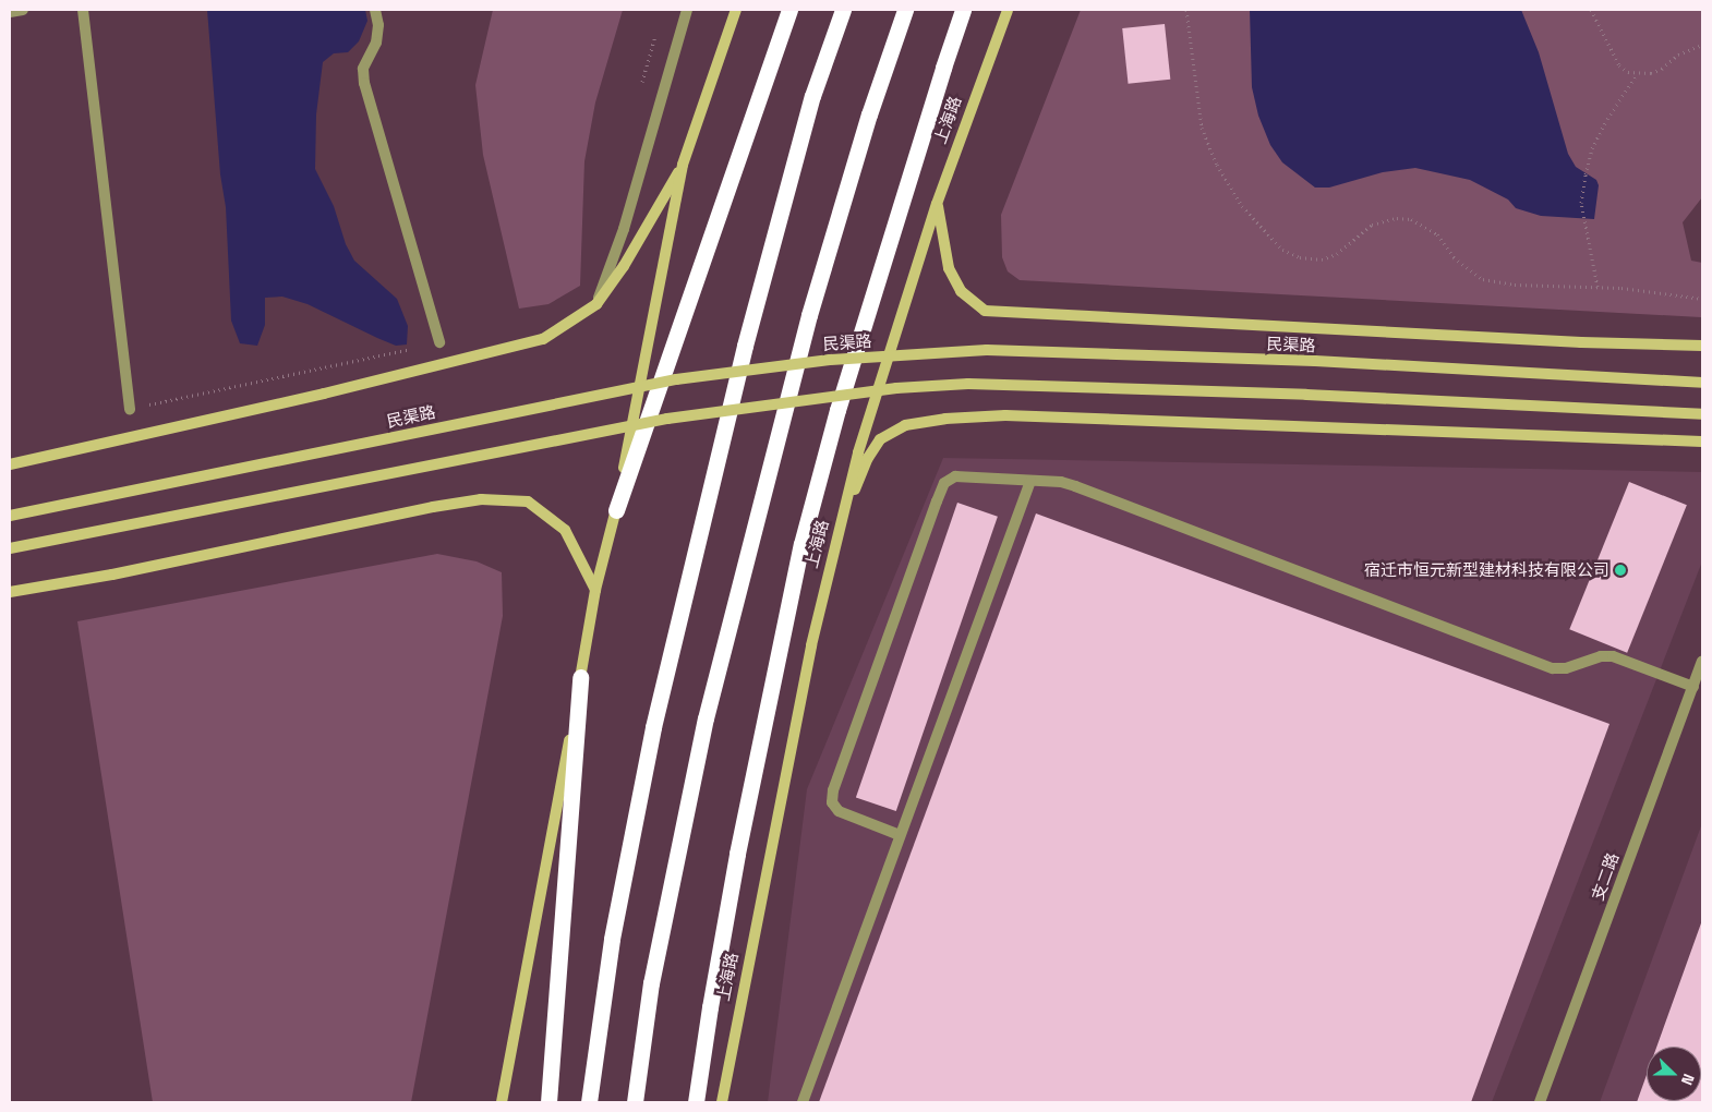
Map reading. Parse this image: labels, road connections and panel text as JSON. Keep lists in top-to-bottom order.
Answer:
{
  "streets": {
    "main road": ["上海路", "民渠路"],
    "street": ["支二路"]
  },
  "places": ["宿迁市恒元新型建材科技有限公司"],
  "north": "right"
}
